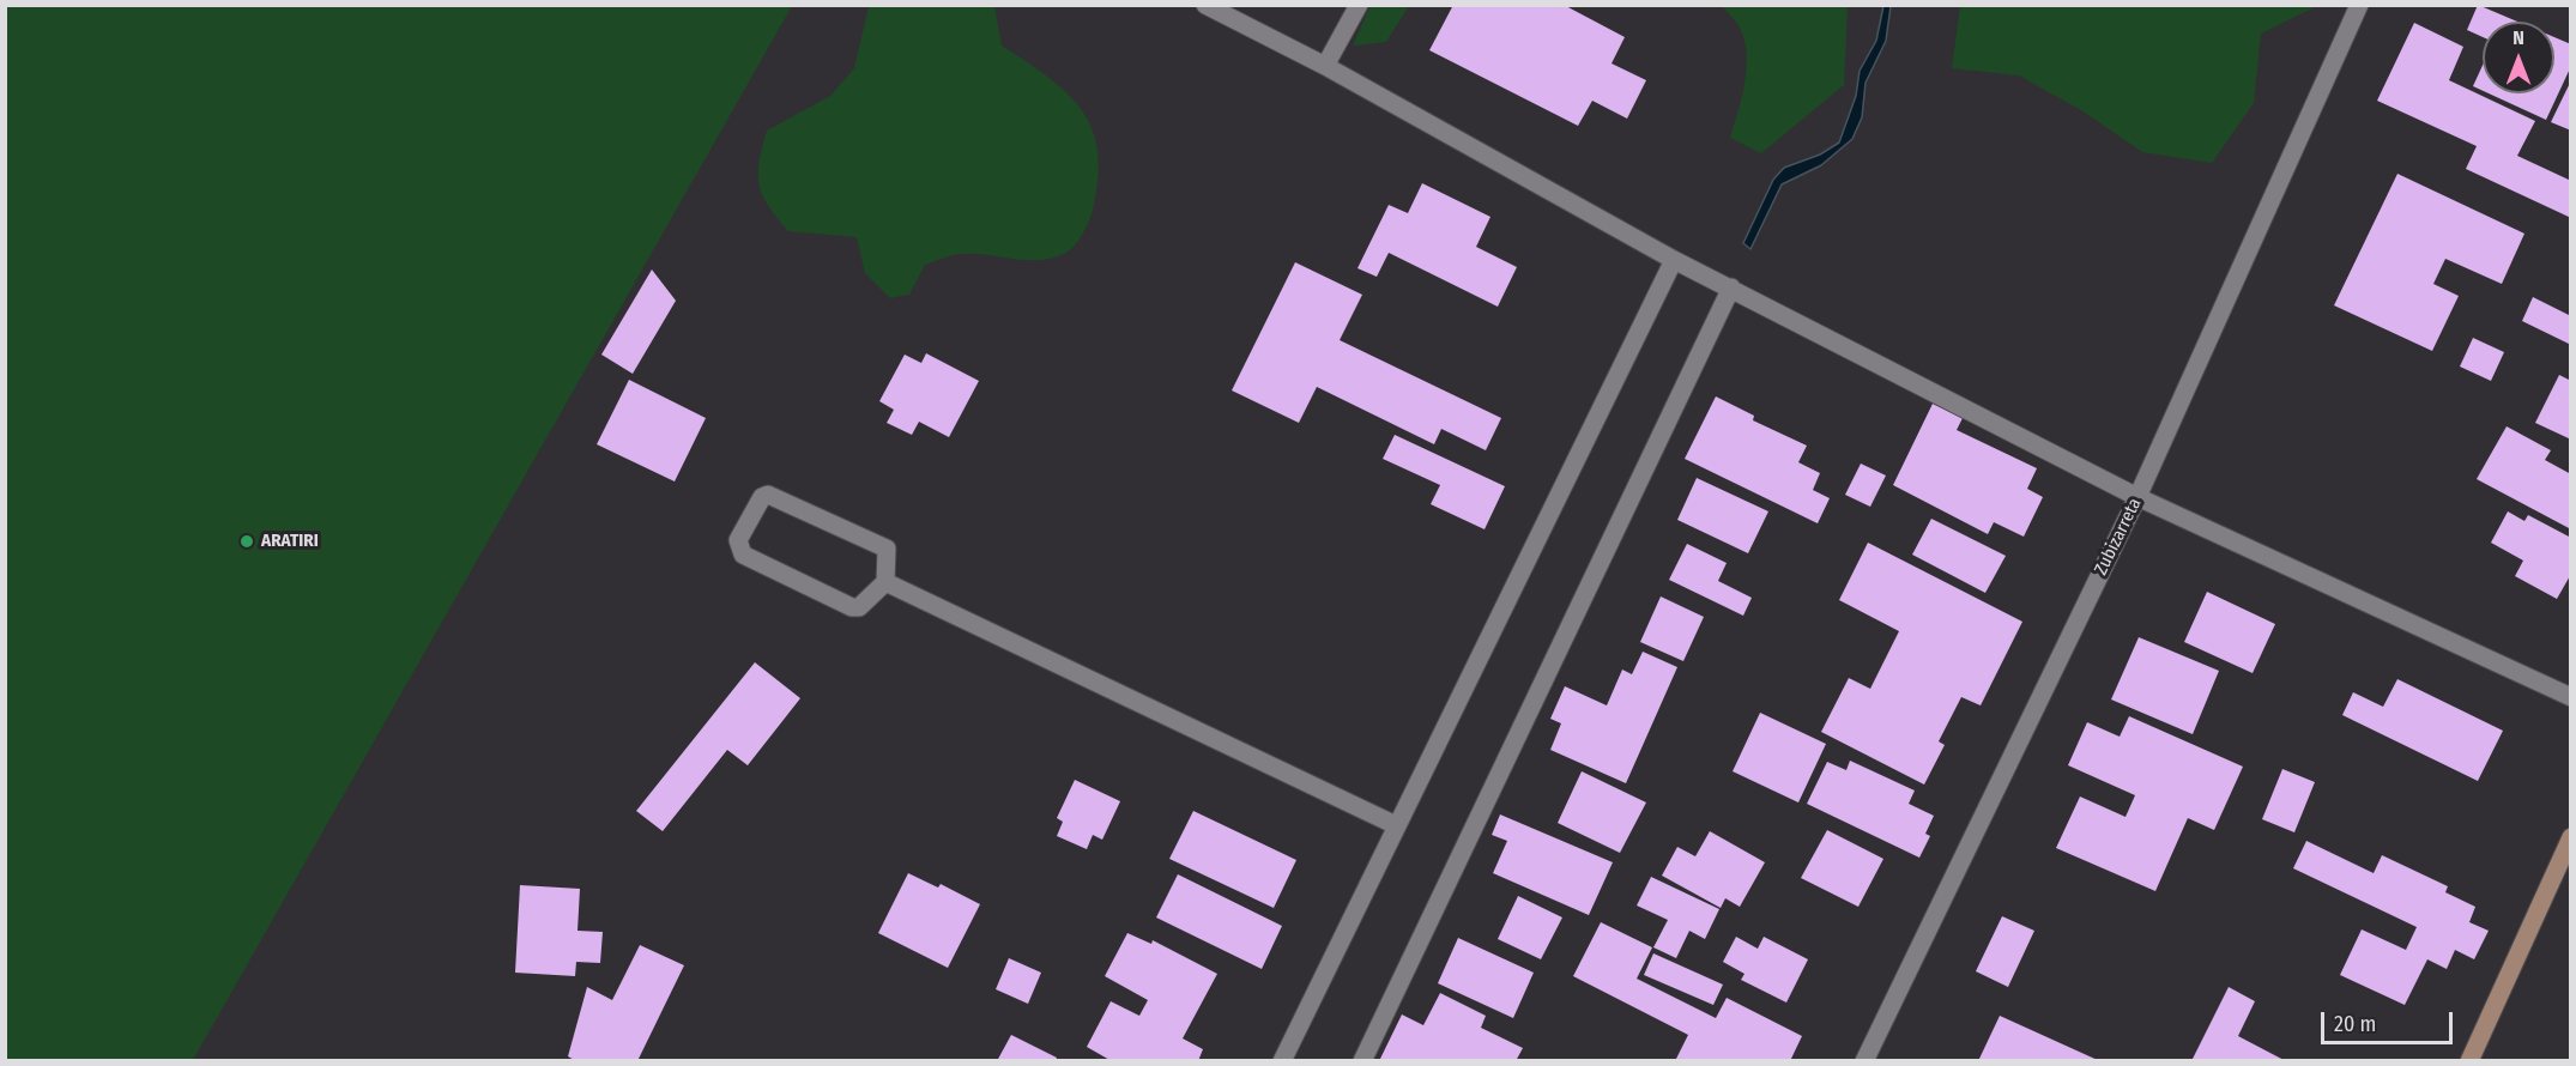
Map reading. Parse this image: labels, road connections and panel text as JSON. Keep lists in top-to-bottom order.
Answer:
{
  "streets": {
    "street": ["Zubizarreta"]
  },
  "places": ["ARATIRI"],
  "scale_bar": "20 m",
  "north": "top"
}
